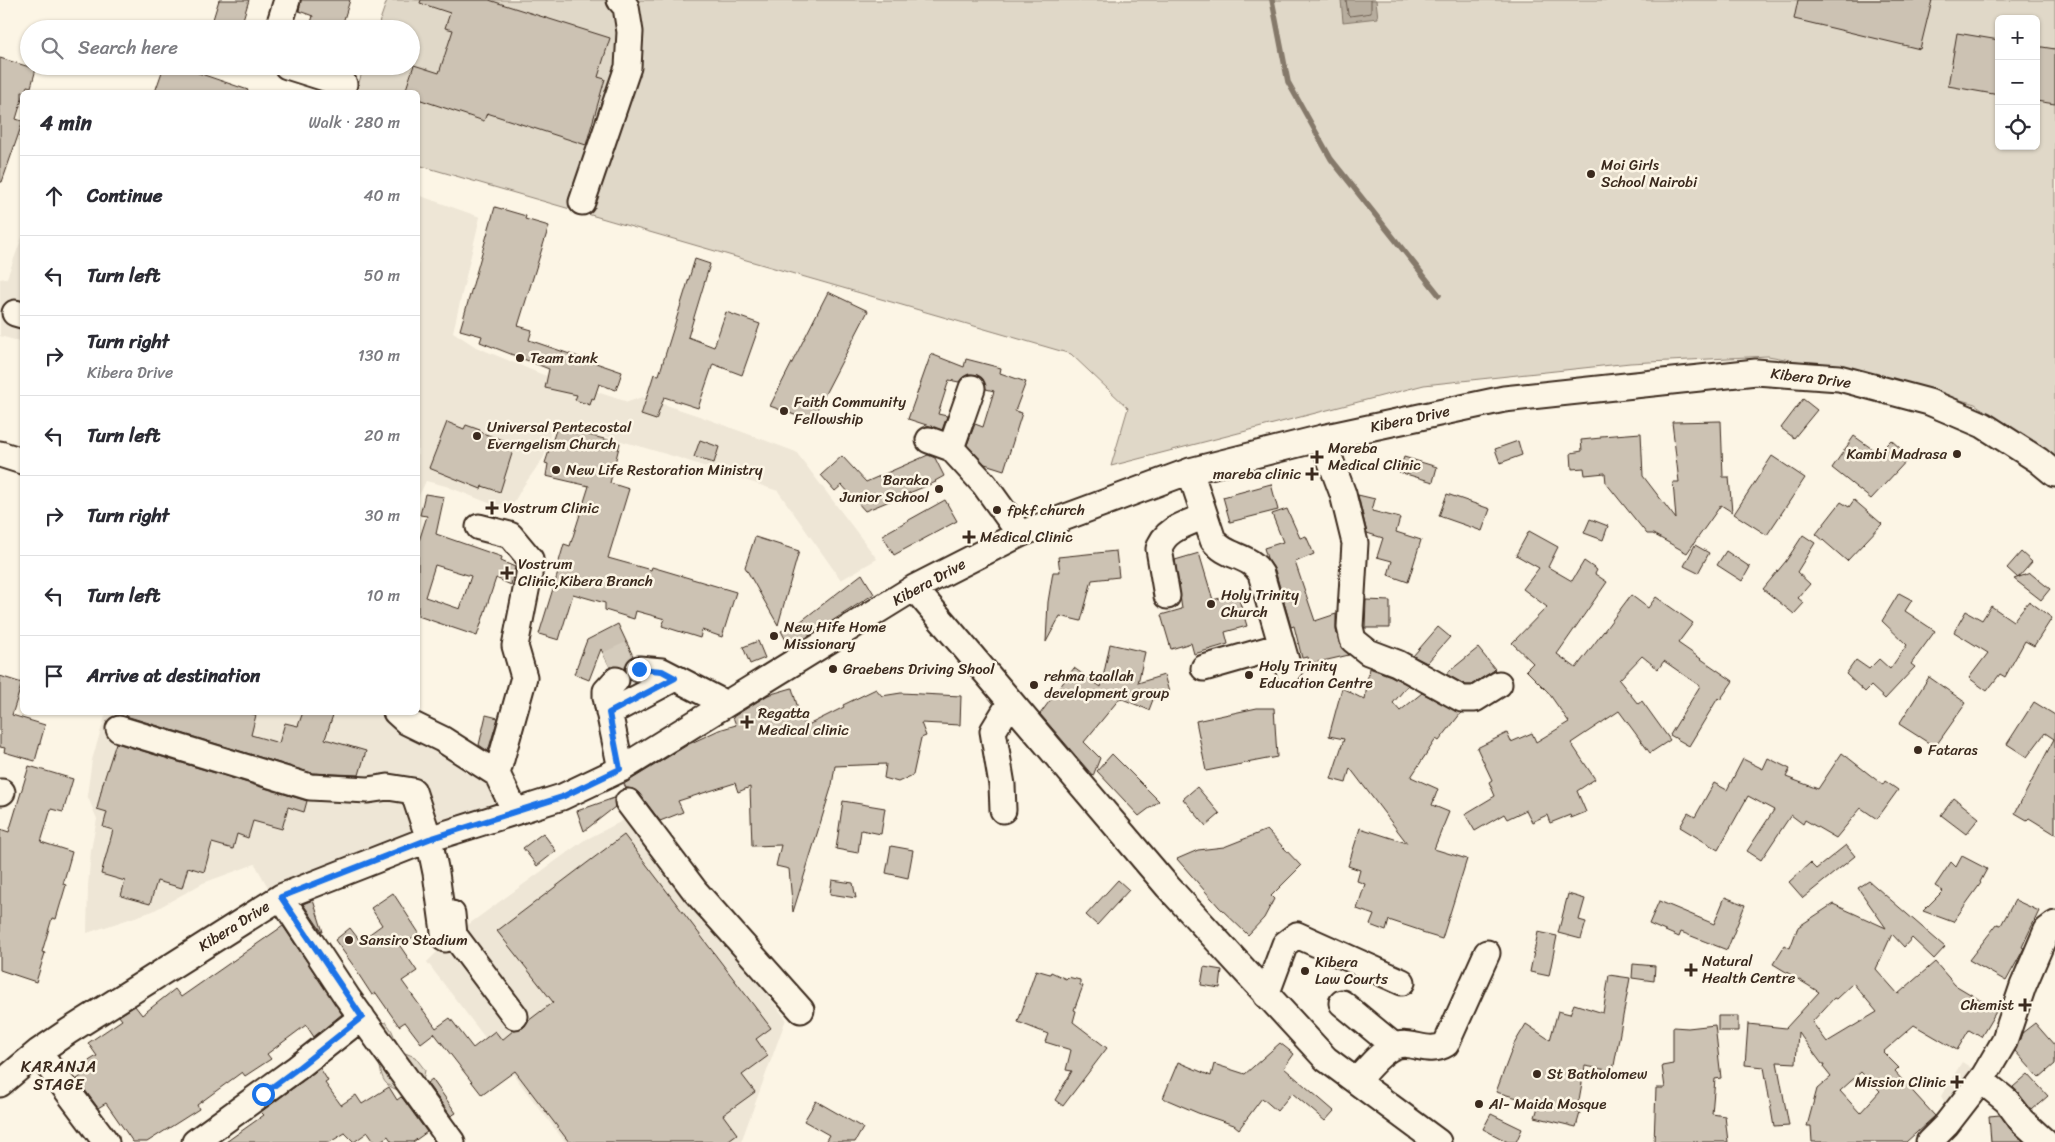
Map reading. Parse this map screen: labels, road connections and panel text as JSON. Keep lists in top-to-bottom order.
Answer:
{
  "streets": {
    "street": ["Kibera Drive"]
  },
  "districts": ["KARANJA STAGE"],
  "places": {
    "other": [
      "Moi Girls School Nairobi",
      "Team tank",
      "Faith Community Fellowship",
      "Universal Pentecostal Everngelism Church",
      "Kambi Madrasa",
      "New Life Restoration Ministry",
      "Baraka Junior School",
      "fpkf church",
      "Holy Trinity Church",
      "New Hife Home Missionary",
      "Graebens Driving Shool",
      "Holy Trinity Education Centre",
      "rehma taallah development group",
      "Fataras",
      "Sansiro Stadium",
      "Kibera Law Courts",
      "St Batholomew",
      "Al- Maida Mosque"
    ],
    "health": [
      "Mareba Medical Clinic",
      "mareba clinic",
      "Vostrum Clinic",
      "Medical Clinic",
      "Vostrum Clinic,Kibera Branch",
      "Regatta Medical clinic",
      "Natural Health Centre",
      "Chemist",
      "Mission Clinic"
    ]
  },
  "page": {
    "map_buttons": ["+", "−"],
    "search": "Search here",
    "heading": ["4 min", "Walk · 280 m"],
    "list": [
      ["Continue", "40 m"],
      ["Turn left", "50 m"],
      ["Turn right", "Kibera Drive", "130 m"],
      ["Turn left", "20 m"],
      ["Turn right", "30 m"],
      ["Turn left", "10 m"],
      "Arrive at destination"
    ]
  }
}
